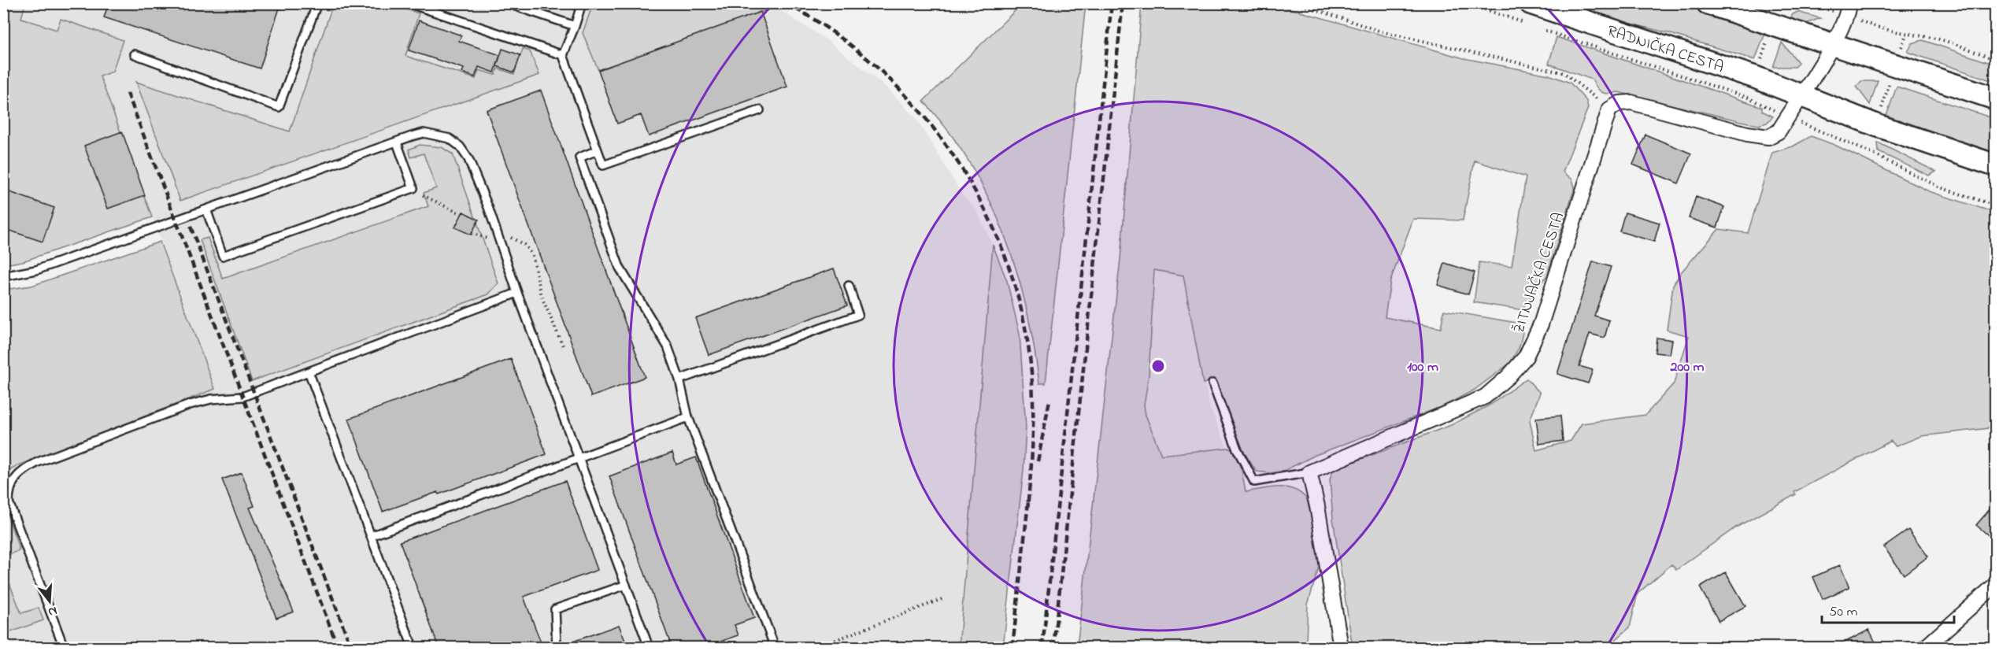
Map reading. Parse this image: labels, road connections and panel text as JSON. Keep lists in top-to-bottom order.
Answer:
{
  "streets": {
    "main road": ["RADNIČKA CESTA"],
    "street": ["ŽITNJAČKA CESTA"]
  },
  "scale_bar": "50 m",
  "north": "bottom",
  "rings": ["100 m", "200 m"]
}
